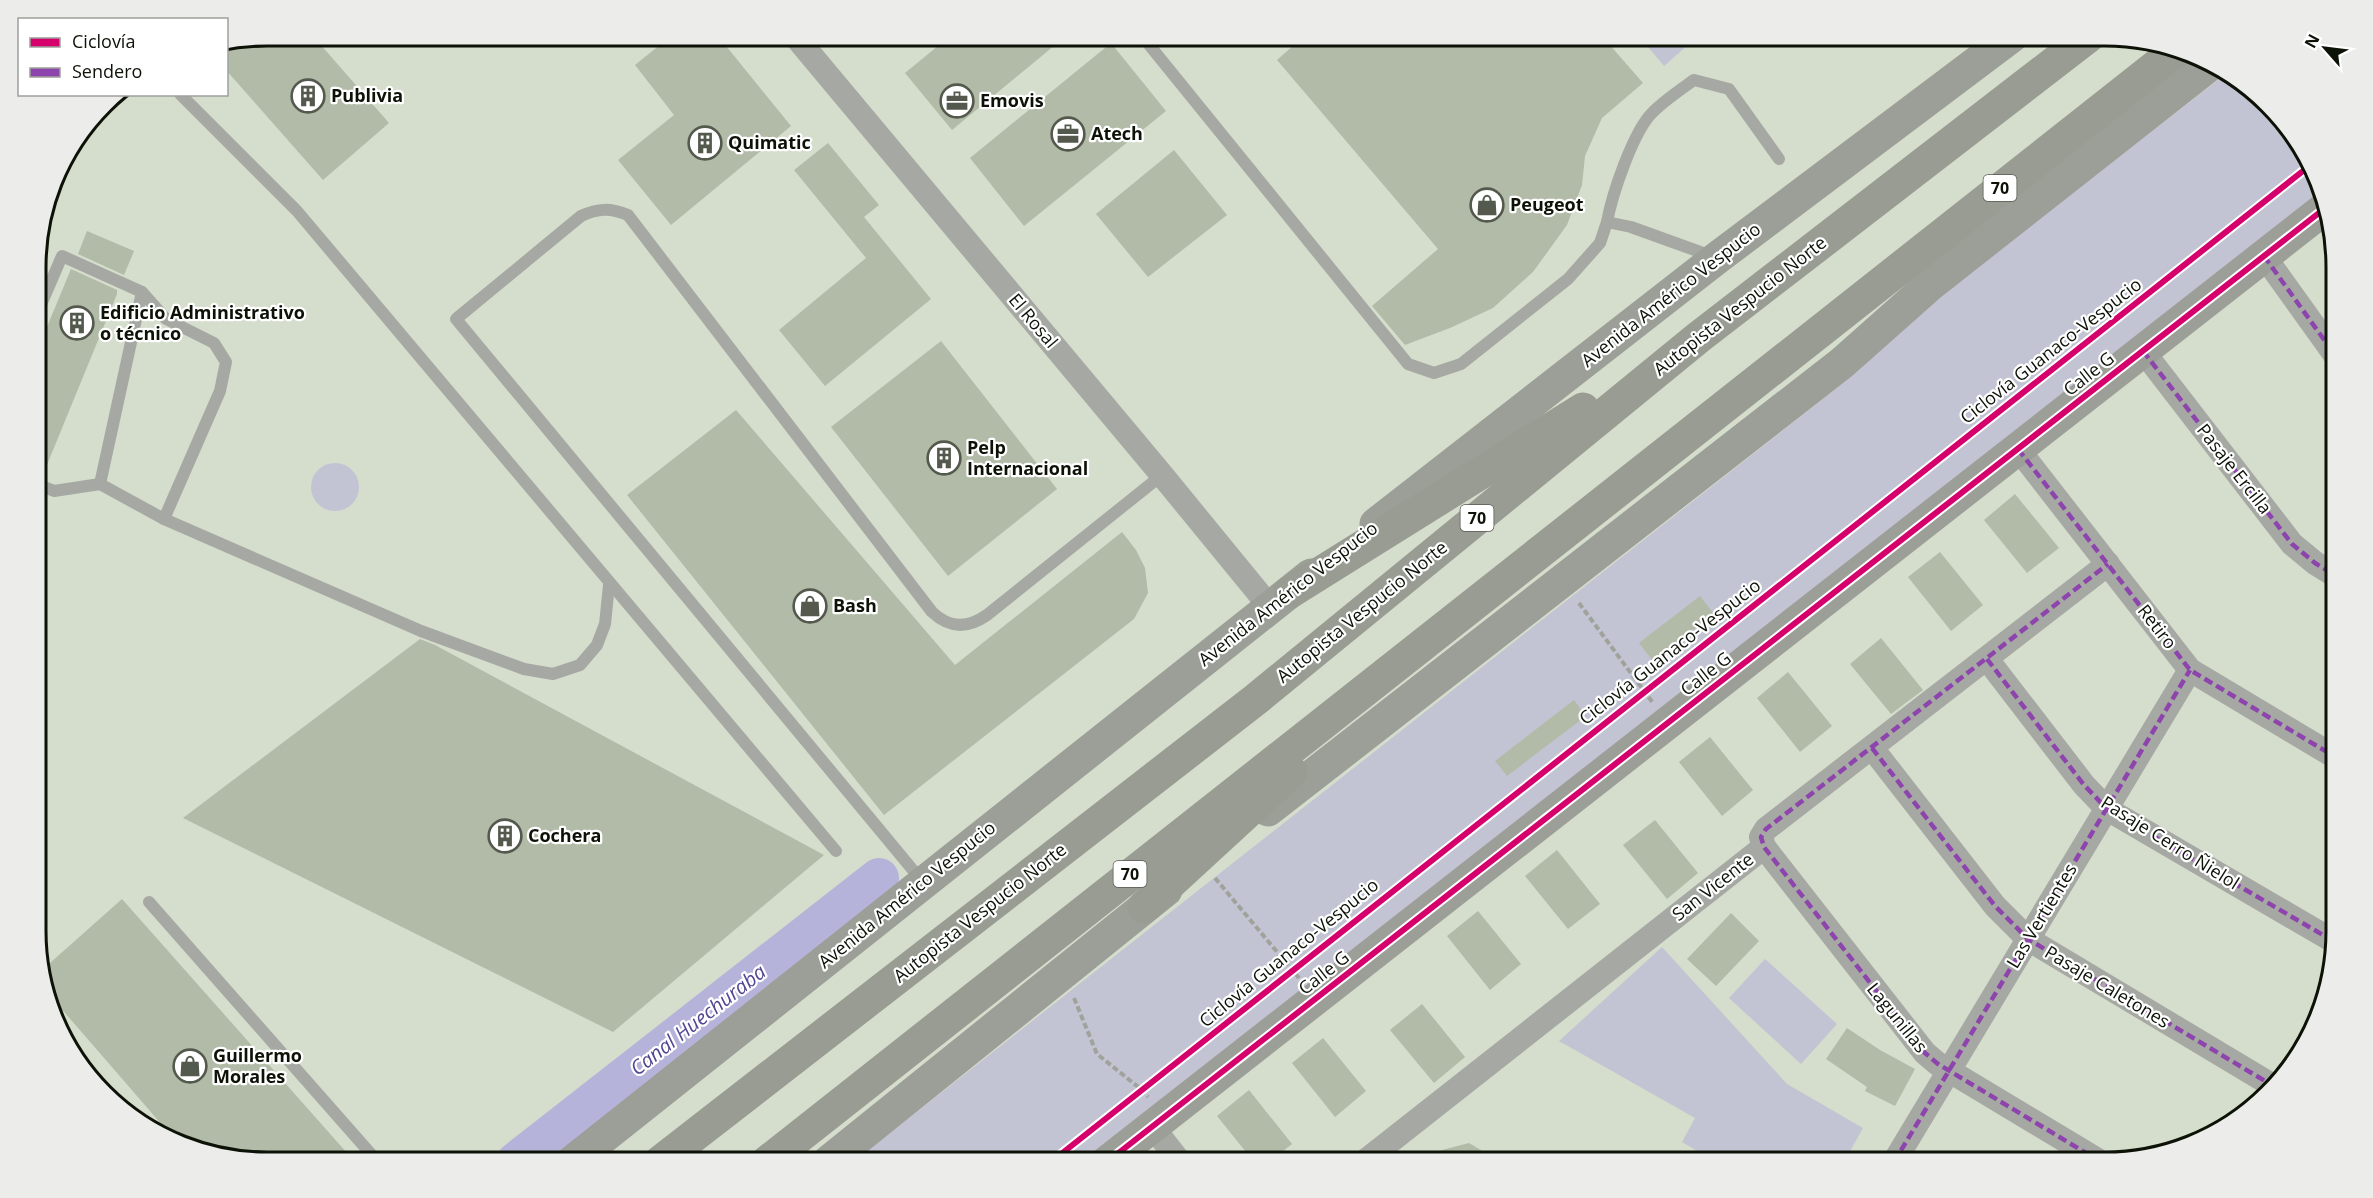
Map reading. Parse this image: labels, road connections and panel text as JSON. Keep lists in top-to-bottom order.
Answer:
{
  "streets": {
    "highway": ["70", "Autopista Vespucio Norte"],
    "main road": ["Avenida Américo Vespucio", "Calle G"],
    "street": [
      "El Rosal",
      "Pasaje Ercilla",
      "Retiro",
      "Pasaje Cerro Ñielol",
      "San Vicente",
      "Las Vertientes",
      "Pasaje Caletones",
      "Lagunillas"
    ],
    "cycle path": ["Ciclovía Guanaco-Vespucio"]
  },
  "crossings": [
    ["Avenida Américo Vespucio", "El Rosal"],
    ["Calle G", "Pasaje Ercilla"],
    ["Calle G", "Retiro"],
    ["Retiro", "San Vicente"],
    ["Retiro", "Las Vertientes"],
    ["Pasaje Cerro Ñielol", "San Vicente"],
    ["Pasaje Cerro Ñielol", "Las Vertientes"],
    ["San Vicente", "Pasaje Caletones"],
    ["San Vicente", "Lagunillas"],
    ["Las Vertientes", "Pasaje Caletones"],
    ["Las Vertientes", "Lagunillas"]
  ],
  "water": ["Canal Huechuraba"],
  "places": {
    "building": [
      "Publivia",
      "Quimatic",
      "Edificio Administrativo o técnico",
      "Pelp Internacional",
      "Cochera"
    ],
    "office": ["Emovis", "Atech"],
    "shop": ["Peugeot", "Bash", "Guillermo Morales"]
  },
  "legend": ["Ciclovía", "Sendero"],
  "north": "top left"
}
